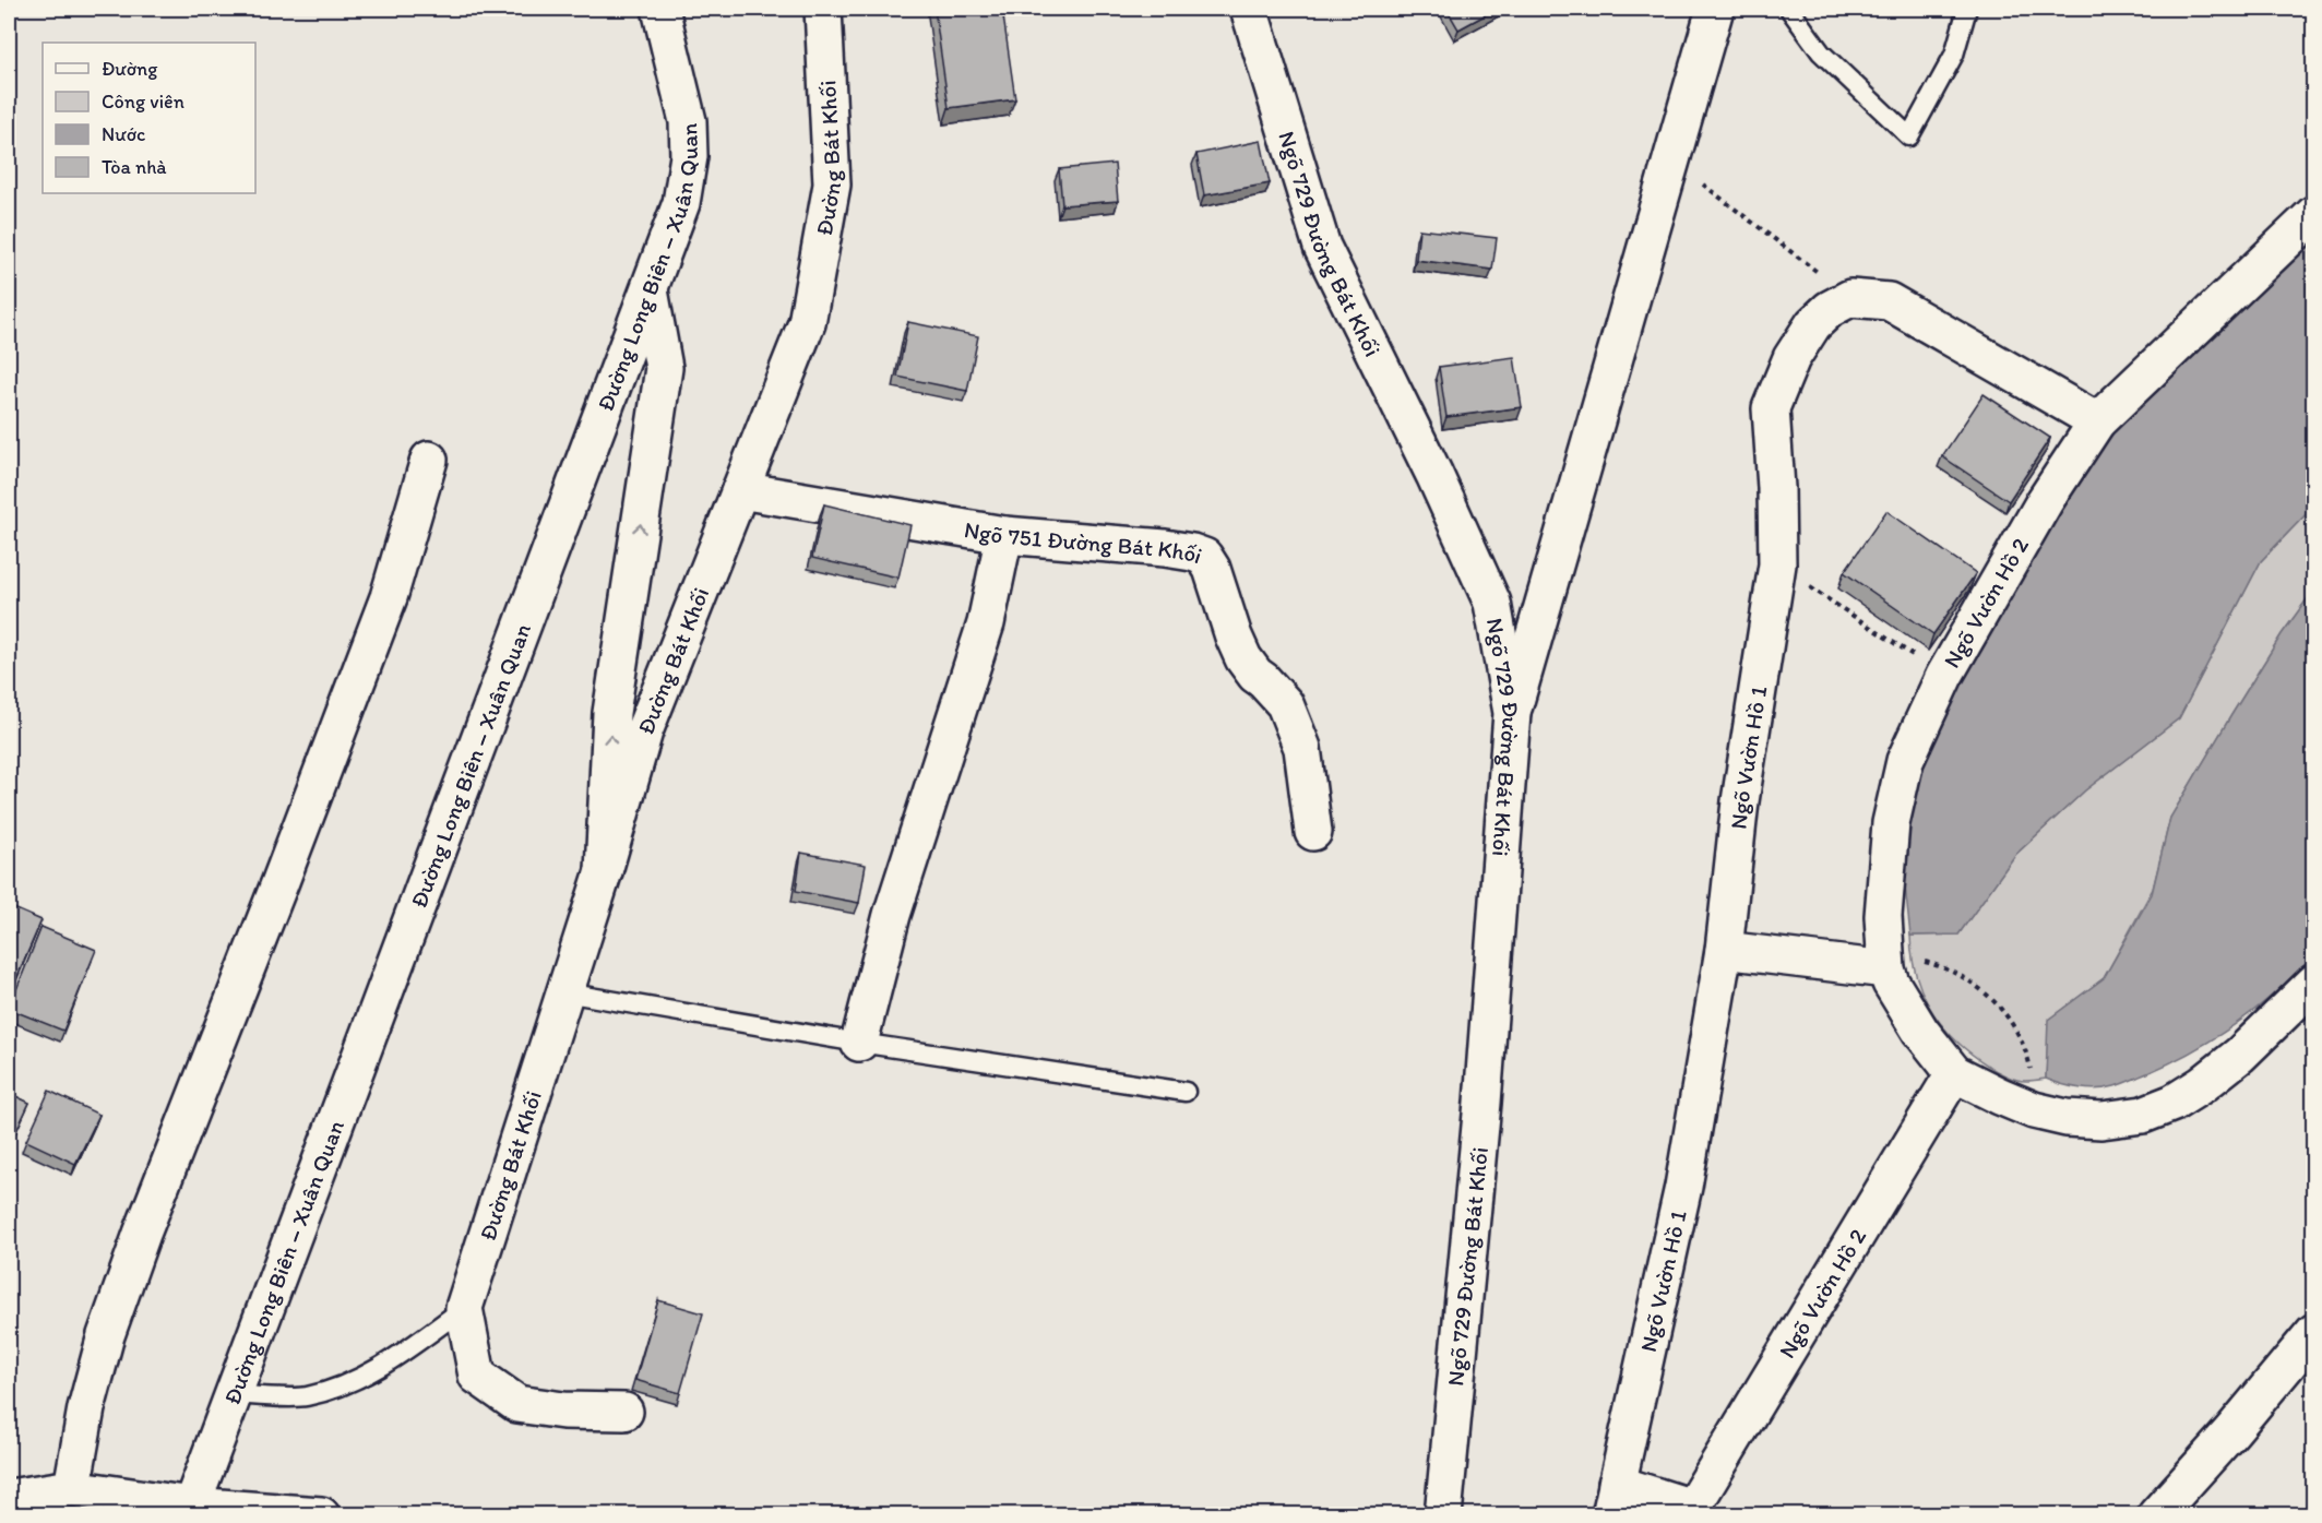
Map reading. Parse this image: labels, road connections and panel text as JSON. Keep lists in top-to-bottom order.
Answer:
{
  "streets": {
    "street": [
      "Đường Bát Khối",
      "Ngõ 729 Đường Bát Khối",
      "Đường Long Biên – Xuân Quan",
      "Ngõ 751 Đường Bát Khối",
      "Ngõ Vườn Hồ 2",
      "Ngõ Vườn Hồ 1"
    ]
  },
  "crossings": [
    ["Đường Bát Khối", "Ngõ 751 Đường Bát Khối"]
  ],
  "legend": [
    "Đường",
    "Công viên",
    "Nước",
    "Tòa nhà"
  ]
}
